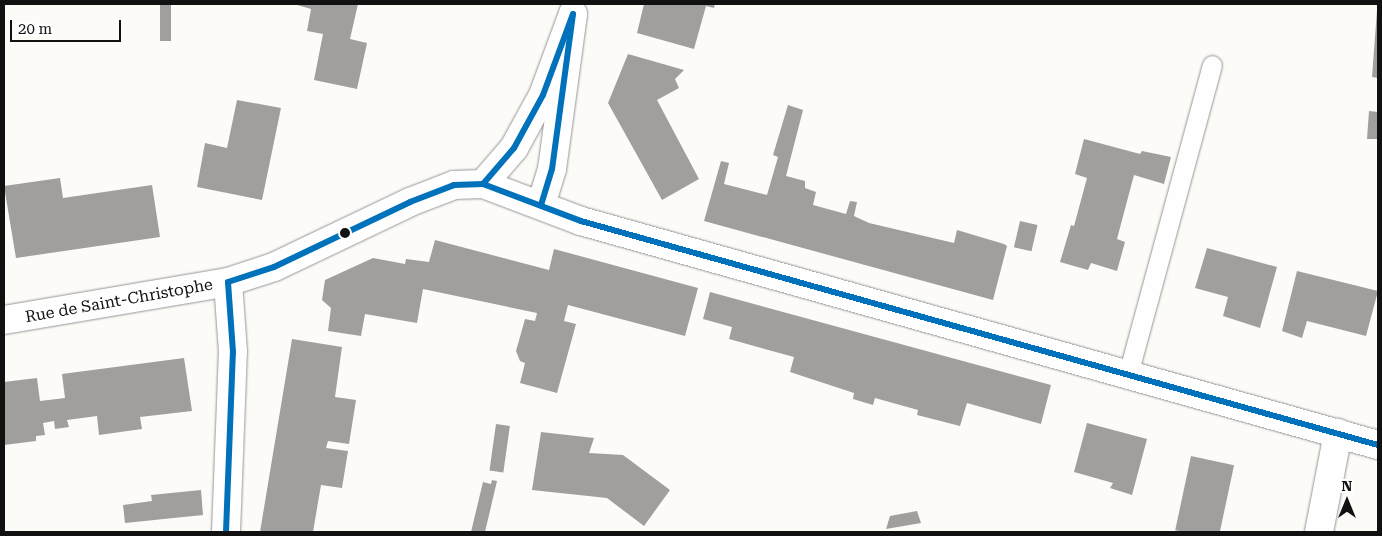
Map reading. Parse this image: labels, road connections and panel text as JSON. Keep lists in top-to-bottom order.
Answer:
{
  "streets": {
    "street": ["Rue de Saint-Christophe"]
  },
  "scale_bar": "20 m",
  "north": "top"
}
